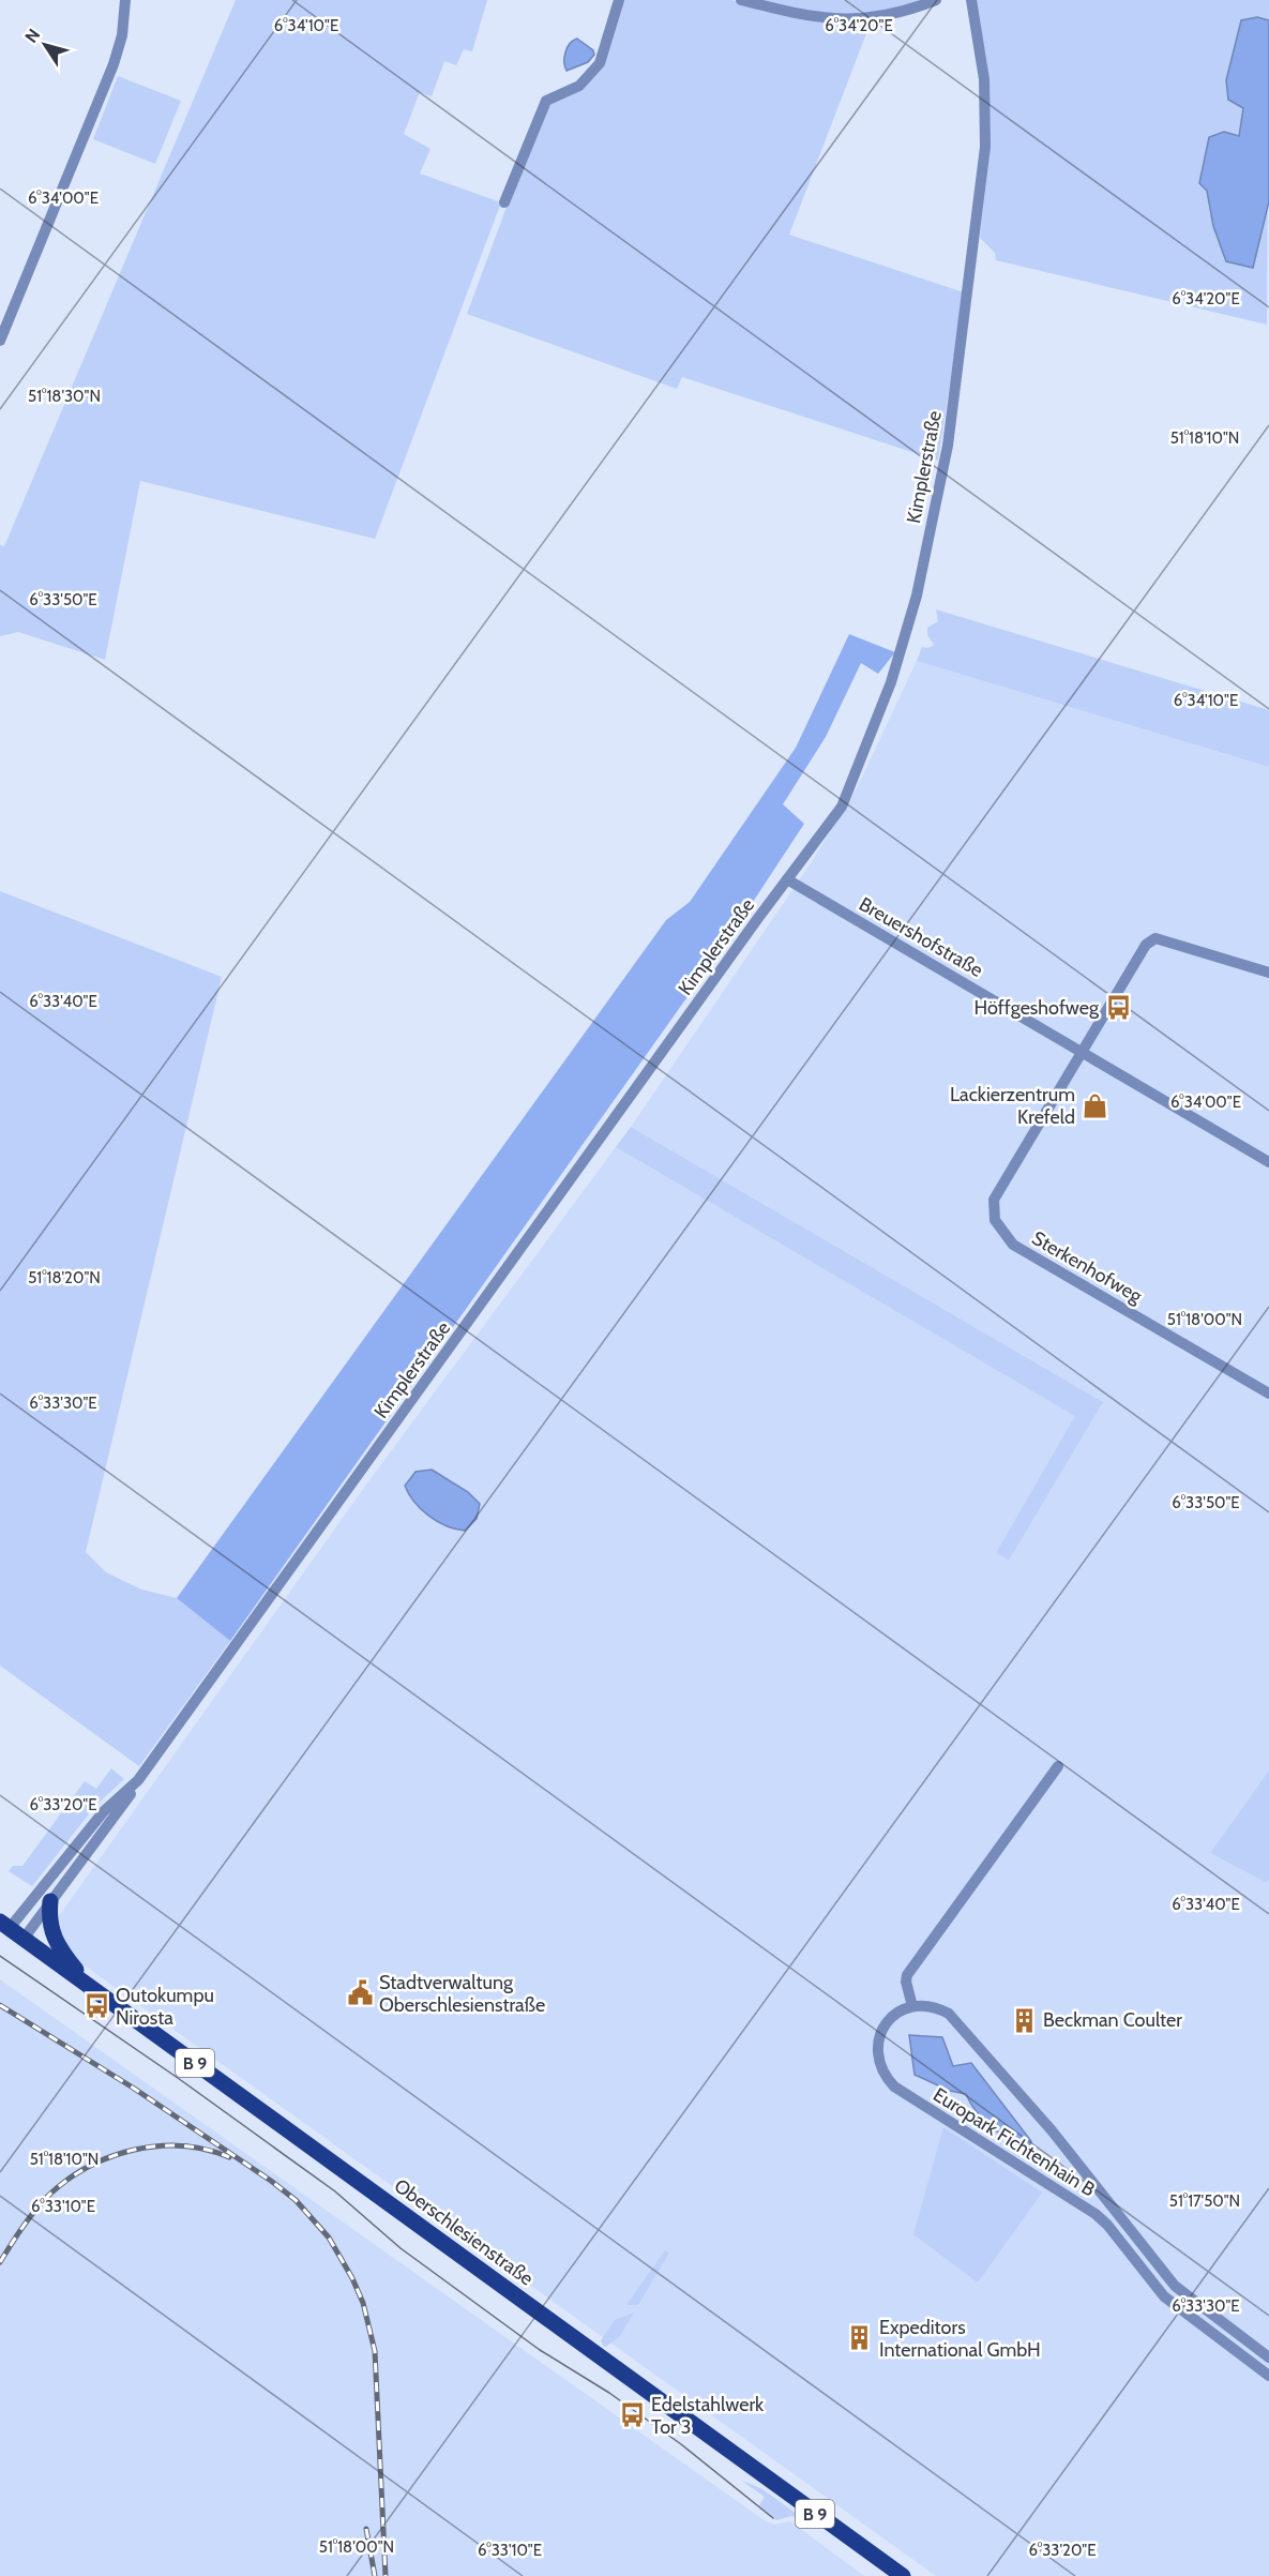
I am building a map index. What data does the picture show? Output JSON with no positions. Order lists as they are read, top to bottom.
{
  "streets": {
    "main road": ["B 9", "Oberschlesienstraße"],
    "street": [
      "Kimplerstraße",
      "Breuershofstraße",
      "Sterkenhofweg",
      "Europark Fichtenhain B"
    ]
  },
  "crossings": [
    ["Kimplerstraße", "Breuershofstraße"],
    ["Kimplerstraße", "B 9"],
    ["Kimplerstraße", "Oberschlesienstraße"],
    ["Breuershofstraße", "Sterkenhofweg"],
    ["B 9", "Oberschlesienstraße"]
  ],
  "places": {
    "bus stop": ["Höffgeshofweg", "Outokumpu Nirosta", "Edelstahlwerk Tor 3"],
    "shop": ["Lackierzentrum Krefeld"],
    "public building": ["Stadtverwaltung Oberschlesienstraße"],
    "building": ["Beckman Coulter", "Expeditors International GmbH"]
  },
  "north": "top left",
  "coordinates": [
    "6°34'10\"E",
    "6°34'20\"E",
    "6°34'00\"E",
    "51°18'30\"N",
    "51°18'10\"N",
    "6°33'50\"E",
    "6°33'40\"E",
    "51°18'20\"N",
    "51°18'00\"N",
    "6°33'30\"E",
    "6°33'20\"E",
    "51°17'50\"N",
    "6°33'10\"E"
  ]
}
